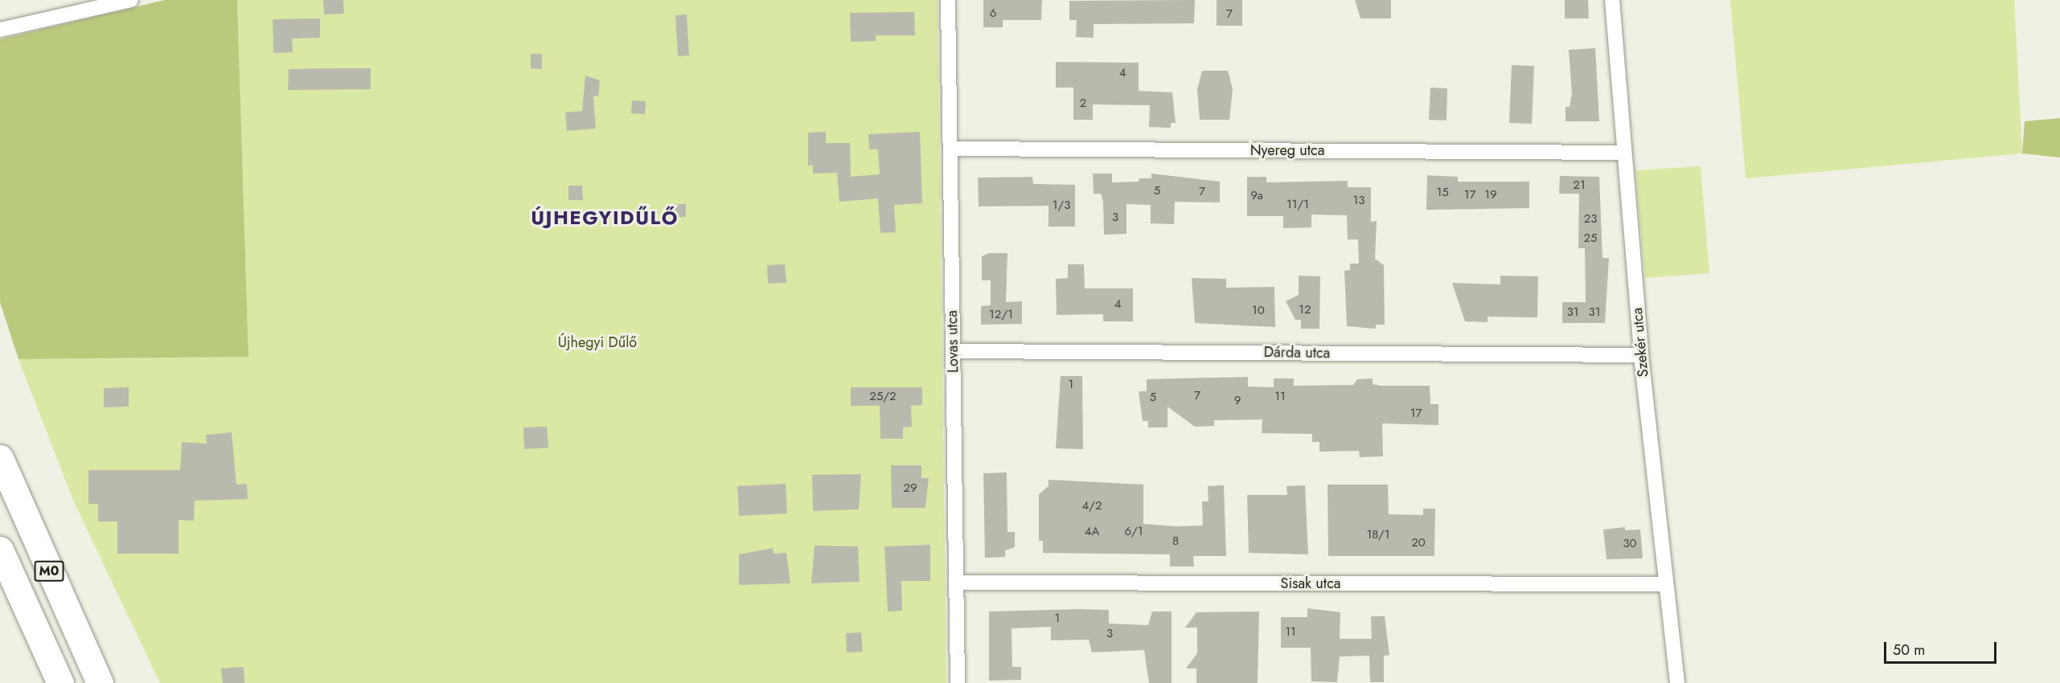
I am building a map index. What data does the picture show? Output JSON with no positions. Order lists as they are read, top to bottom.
{
  "streets": {
    "highway": ["M0"],
    "street": [
      "Nyereg utca",
      "Lovas utca",
      "Szekér utca",
      "Dárda utca",
      "Sisak utca"
    ]
  },
  "crossings": [
    ["Nyereg utca", "Lovas utca"],
    ["Nyereg utca", "Szekér utca"],
    ["Lovas utca", "Dárda utca"],
    ["Lovas utca", "Sisak utca"],
    ["Szekér utca", "Dárda utca"],
    ["Szekér utca", "Sisak utca"]
  ],
  "districts": ["ÚJHEGYIDŰLŐ"],
  "parks": ["Újhegyi Dűlő"],
  "house_numbers": [
    "6",
    "7",
    "4",
    "2",
    "21",
    "5",
    "7",
    "15",
    "17",
    "19",
    "9a",
    "13",
    "11/1",
    "1/3",
    "3",
    "23",
    "25",
    "4",
    "12",
    "10",
    "31",
    "31",
    "12/1",
    "1",
    "7",
    "25/2",
    "11",
    "5",
    "9",
    "17",
    "29",
    "4/2",
    "4A",
    "6/1",
    "18/1",
    "8",
    "20",
    "30",
    "1",
    "11",
    "3"
  ],
  "scale_bar": "50 m"
}
